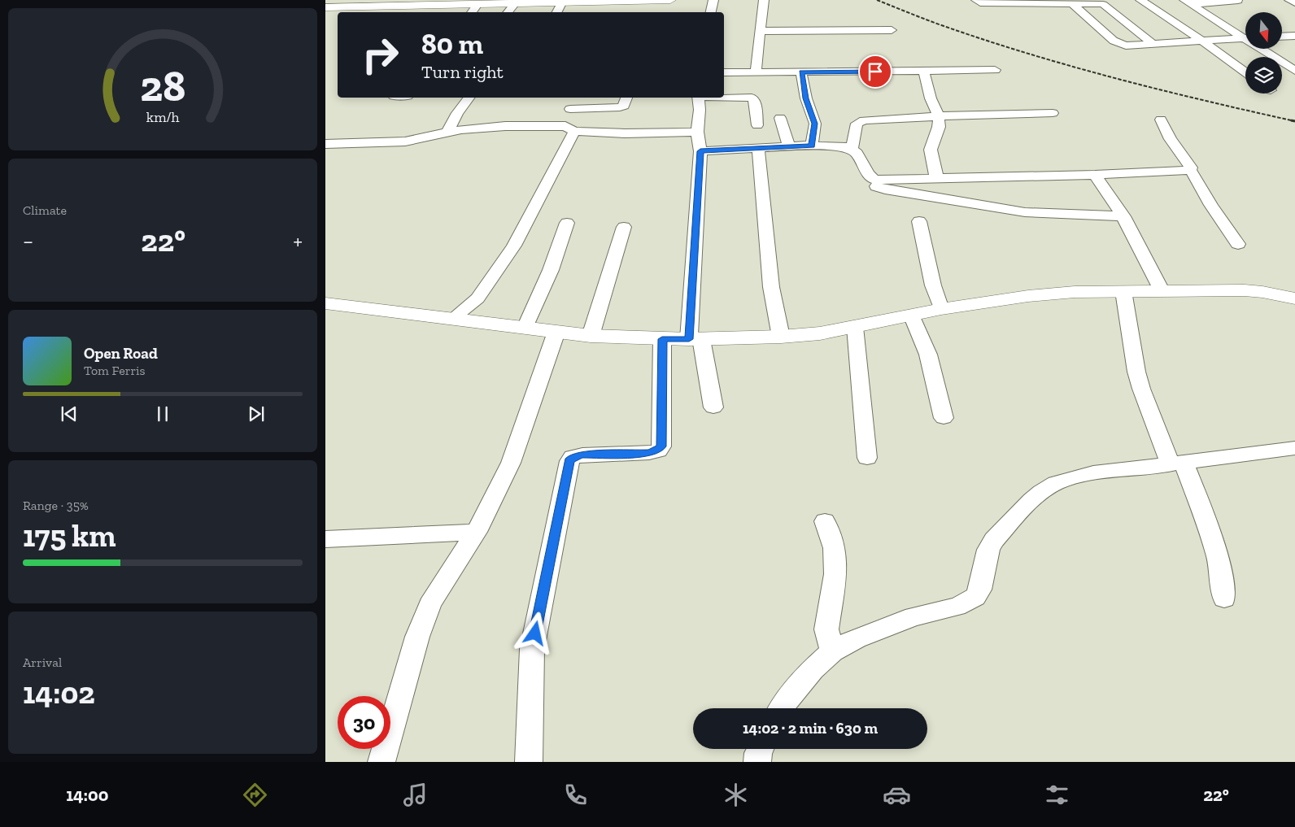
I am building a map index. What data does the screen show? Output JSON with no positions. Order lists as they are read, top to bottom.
{
  "north": "bottom",
  "page": {
    "turn": ["80 m", "Turn right"],
    "tile": [
      "Climate",
      ["Range · 35%", "175 km"],
      ["Arrival", "14:02"]
    ],
    "heat": ["−", "22°", "+"],
    "song": ["Open Road", "Tom Ferris"],
    "limit": "30",
    "trip": "14:02 · 2 min · 630 m",
    "tabs": ["14:00", "22°"],
    "gauge": ["28", "km/h"]
  }
}
